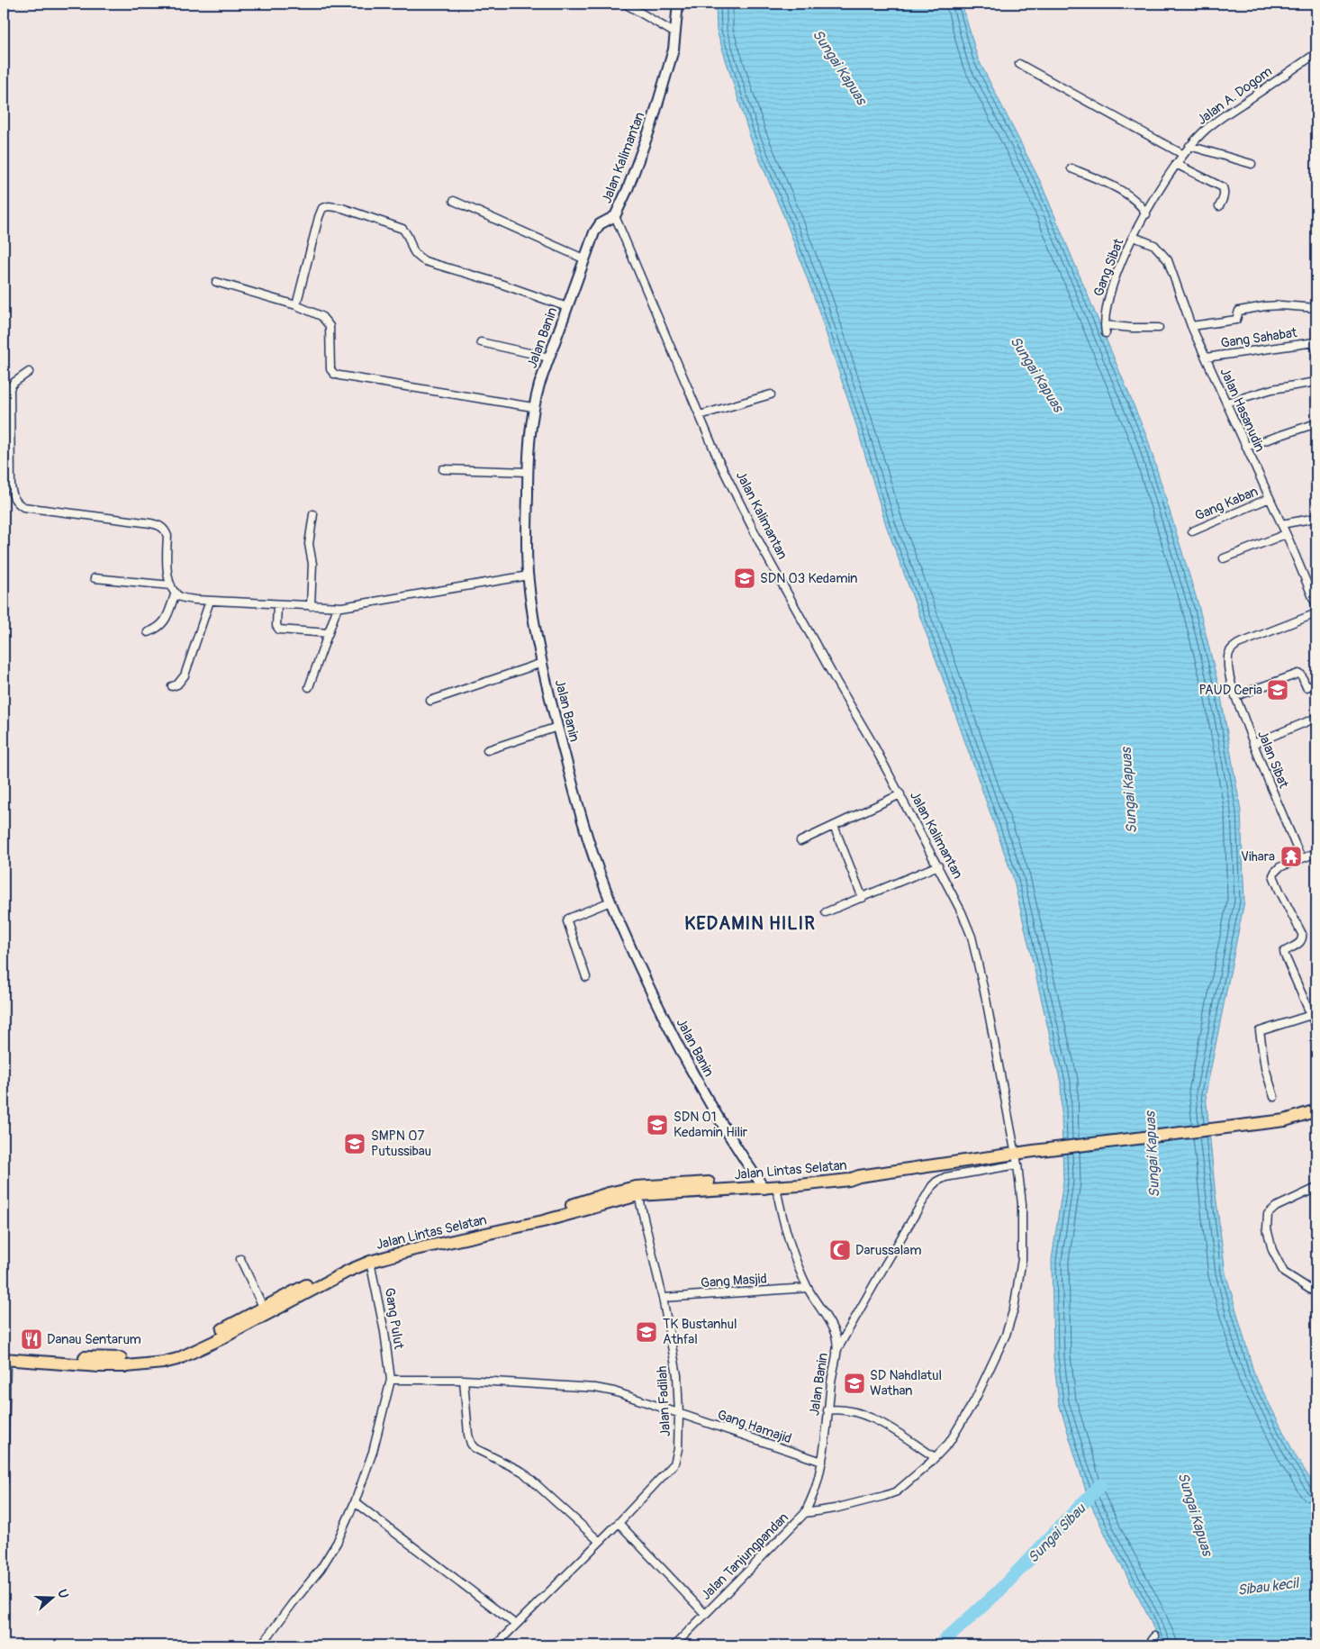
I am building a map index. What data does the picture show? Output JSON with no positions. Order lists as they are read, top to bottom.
{
  "streets": {
    "highway": ["Jalan Lintas Selatan"],
    "street": [
      "Jalan A. Dogom",
      "Jalan Kalimantan",
      "Gang Sibat",
      "Jalan Banin",
      "Gang Sahabat",
      "Jalan Hasanudin",
      "Gang Kaban",
      "Jalan Sibat",
      "Gang Masjid",
      "Gang Pulut",
      "Jalan Fadilah",
      "Gang Hamajid",
      "Jalan Tanjungpandan"
    ]
  },
  "crossings": [
    ["Jalan A. Dogom", "Gang Sibat"],
    ["Jalan A. Dogom", "Jalan Hasanudin"],
    ["Jalan Kalimantan", "Jalan Banin"],
    ["Jalan Kalimantan", "Jalan Lintas Selatan"],
    ["Jalan Kalimantan", "Jalan Tanjungpandan"],
    ["Gang Sibat", "Jalan Hasanudin"],
    ["Jalan Banin", "Jalan Lintas Selatan"],
    ["Jalan Banin", "Gang Masjid"],
    ["Jalan Banin", "Gang Hamajid"],
    ["Jalan Banin", "Jalan Tanjungpandan"],
    ["Gang Sahabat", "Jalan Hasanudin"],
    ["Jalan Hasanudin", "Gang Kaban"],
    ["Jalan Lintas Selatan", "Gang Pulut"],
    ["Jalan Lintas Selatan", "Jalan Fadilah"],
    ["Jalan Lintas Selatan", "Jalan Tanjungpandan"],
    ["Gang Masjid", "Jalan Fadilah"],
    ["Gang Pulut", "Gang Hamajid"],
    ["Jalan Fadilah", "Gang Hamajid"]
  ],
  "districts": ["KEDAMIN HILIR"],
  "water": ["Sungai Kapuas", "Sungai Sibau", "Sibau kecil"],
  "places": {
    "school or university": [
      "SDN 03 Kedamin",
      "PAUD Ceria",
      "SDN 01 Kedamin Hilir",
      "SMPN 07 Putussibau",
      "TK Bustanhul Athfal",
      "SD Nahdlatul Wathan"
    ],
    "temple": ["Vihara"],
    "mosque": ["Darussalam"],
    "restaurant": ["Danau Sentarum"]
  },
  "north": "right"
}
